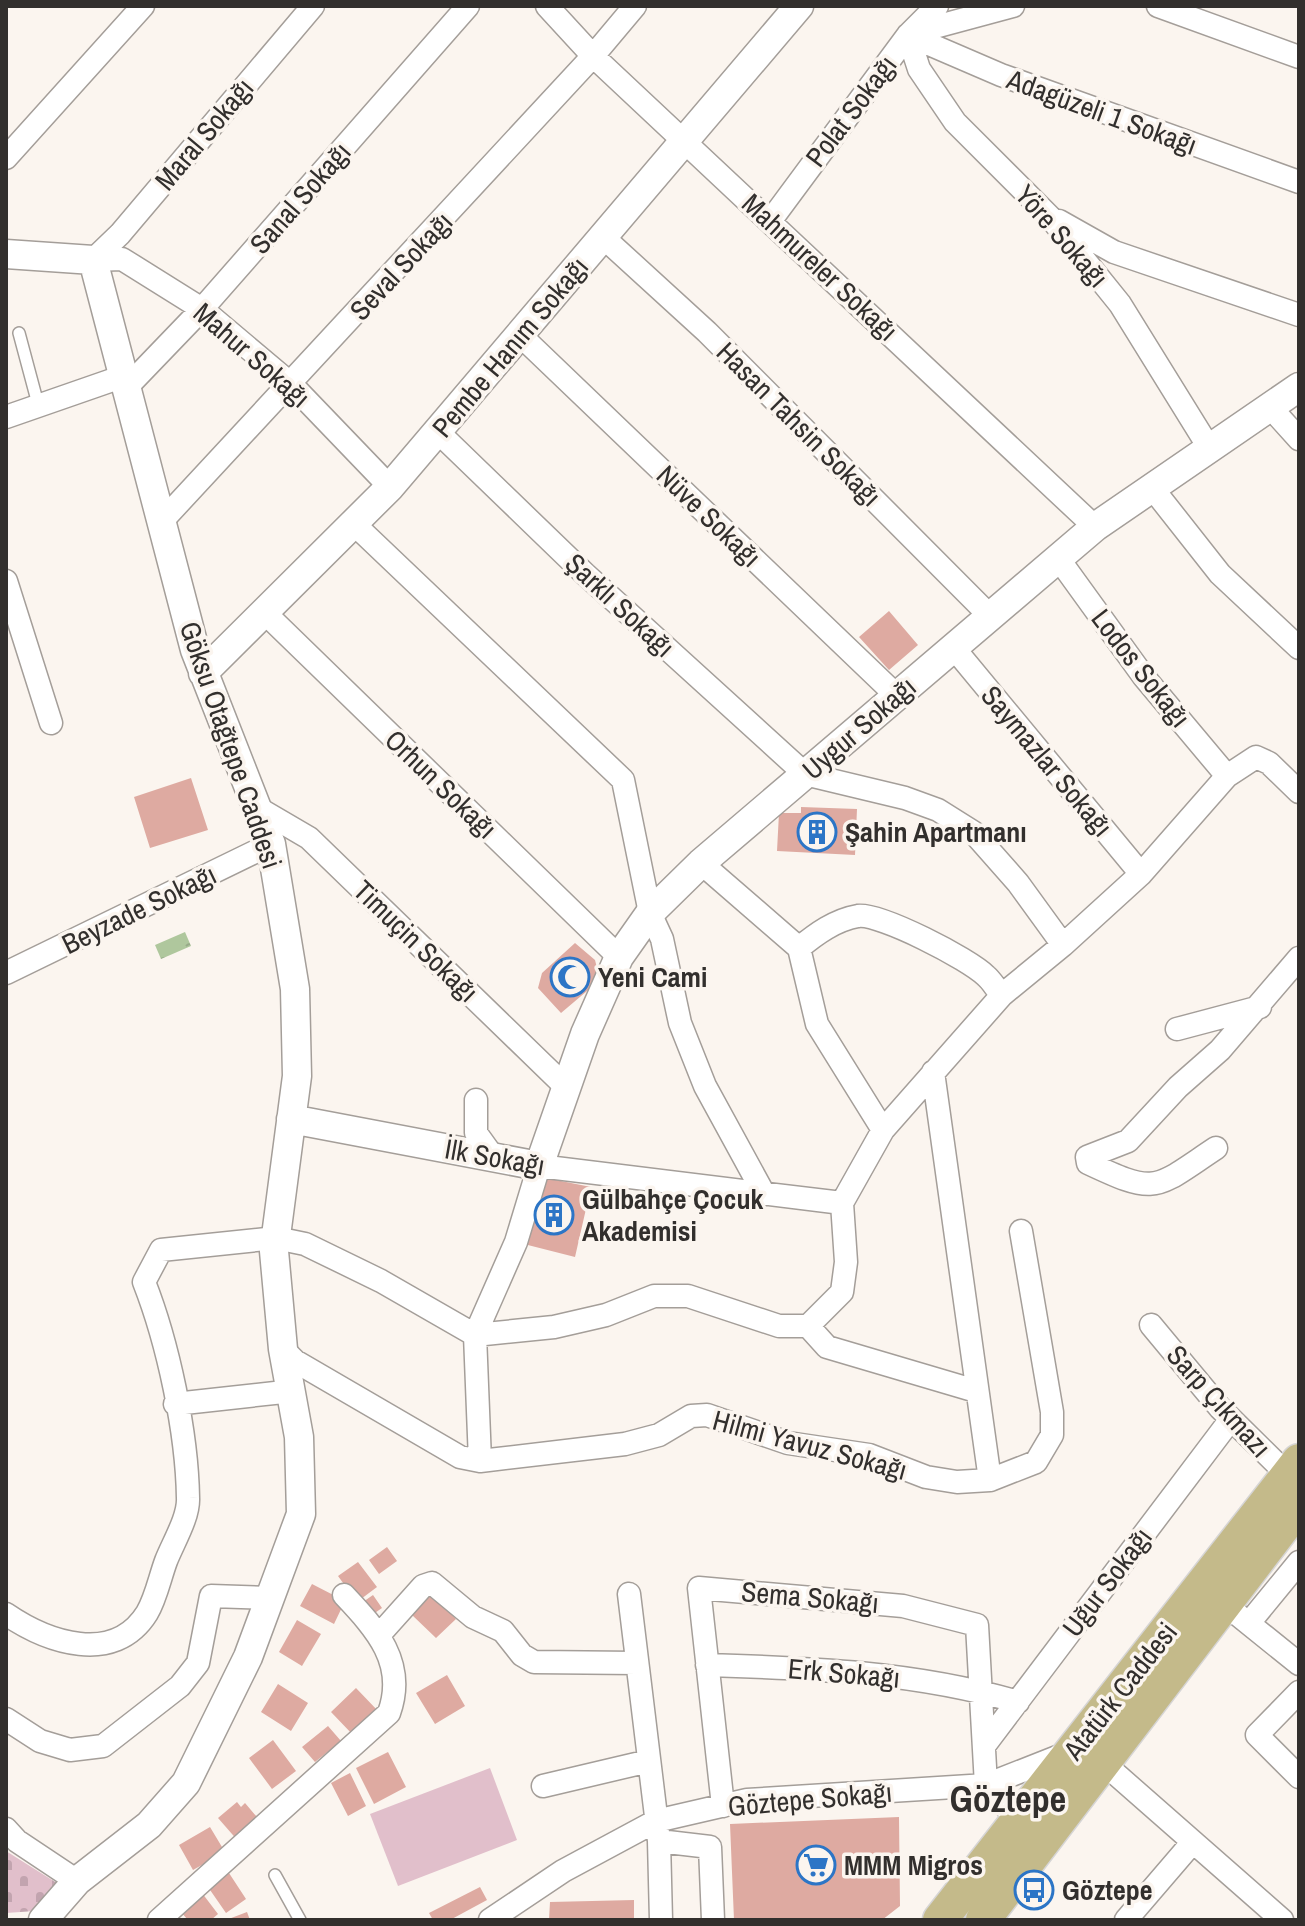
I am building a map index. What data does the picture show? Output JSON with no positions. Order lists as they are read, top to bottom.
{
  "streets": {
    "main road": ["Atatürk Caddesi"],
    "street": [
      "Polat Sokağı",
      "Adagüzeli 1 Sokaḡı",
      "Maral Sokağı",
      "Sanal Sokağı",
      "Yöre Sokağı",
      "Seval Sokağı",
      "Mahmureler Sokağı",
      "Pembe Hanım Sokağı",
      "Mahur Sokağı",
      "Hasan Tahsin Sokağı",
      "Nüve Sokağı",
      "Şarklı Sokağı",
      "Lodos Sokağı",
      "Uygur Sokağı",
      "Göksu Otağtepe Caddesi",
      "Saymazlar Sokağı",
      "Orhun Sokağı",
      "Beyzade Sokağı",
      "Timuçin Sokağı",
      "İlk Sokağı",
      "Sarp Çıkmazı",
      "Hilmi Yavuz Sokağı",
      "Uğur Sokağı",
      "Sema Sokağı",
      "Erk Sokağı",
      "Göztepe Sokağı"
    ]
  },
  "crossings": [
    ["Polat Sokağı", "Adagüzeli 1 Sokaḡı"],
    ["Polat Sokağı", "Yöre Sokağı"],
    ["Polat Sokağı", "Mahmureler Sokağı"],
    ["Adagüzeli 1 Sokaḡı", "Yöre Sokağı"],
    ["Maral Sokağı", "Mahur Sokağı"],
    ["Maral Sokağı", "Göksu Otağtepe Caddesi"],
    ["Sanal Sokağı", "Mahur Sokağı"],
    ["Sanal Sokağı", "Göksu Otağtepe Caddesi"],
    ["Yöre Sokağı", "Uygur Sokağı"],
    ["Seval Sokağı", "Mahmureler Sokağı"],
    ["Seval Sokağı", "Mahur Sokağı"],
    ["Seval Sokağı", "Göksu Otağtepe Caddesi"],
    ["Mahmureler Sokağı", "Pembe Hanım Sokağı"],
    ["Mahmureler Sokağı", "Uygur Sokağı"],
    ["Pembe Hanım Sokağı", "Mahur Sokağı"],
    ["Pembe Hanım Sokağı", "Hasan Tahsin Sokağı"],
    ["Pembe Hanım Sokağı", "Nüve Sokağı"],
    ["Pembe Hanım Sokağı", "Şarklı Sokağı"],
    ["Pembe Hanım Sokağı", "Göksu Otağtepe Caddesi"],
    ["Pembe Hanım Sokağı", "Orhun Sokağı"],
    ["Mahur Sokağı", "Göksu Otağtepe Caddesi"],
    ["Hasan Tahsin Sokağı", "Uygur Sokağı"],
    ["Nüve Sokağı", "Uygur Sokağı"],
    ["Şarklı Sokağı", "Uygur Sokağı"],
    ["Lodos Sokağı", "Uygur Sokağı"],
    ["Uygur Sokağı", "Saymazlar Sokağı"],
    ["Uygur Sokağı", "Orhun Sokağı"],
    ["Uygur Sokağı", "Timuçin Sokağı"],
    ["Uygur Sokağı", "İlk Sokağı"],
    ["Göksu Otağtepe Caddesi", "Beyzade Sokağı"],
    ["Göksu Otağtepe Caddesi", "Timuçin Sokağı"],
    ["Göksu Otağtepe Caddesi", "İlk Sokağı"],
    ["Göksu Otağtepe Caddesi", "Hilmi Yavuz Sokağı"],
    ["Sarp Çıkmazı", "Uğur Sokağı"],
    ["Sarp Çıkmazı", "Atatürk Caddesi"],
    ["Uğur Sokağı", "Sema Sokağı"],
    ["Uğur Sokağı", "Erk Sokağı"],
    ["Sema Sokağı", "Erk Sokağı"],
    ["Sema Sokağı", "Göztepe Sokağı"],
    ["Atatürk Caddesi", "Göztepe Sokağı"]
  ],
  "districts": ["Göztepe"],
  "places": {
    "building": ["Şahin Apartmanı", "Gülbahçe Çocuk Akademisi"],
    "mosque": ["Yeni Cami"],
    "supermarket": ["MMM Migros"],
    "bus stop": ["Göztepe"]
  }
}
